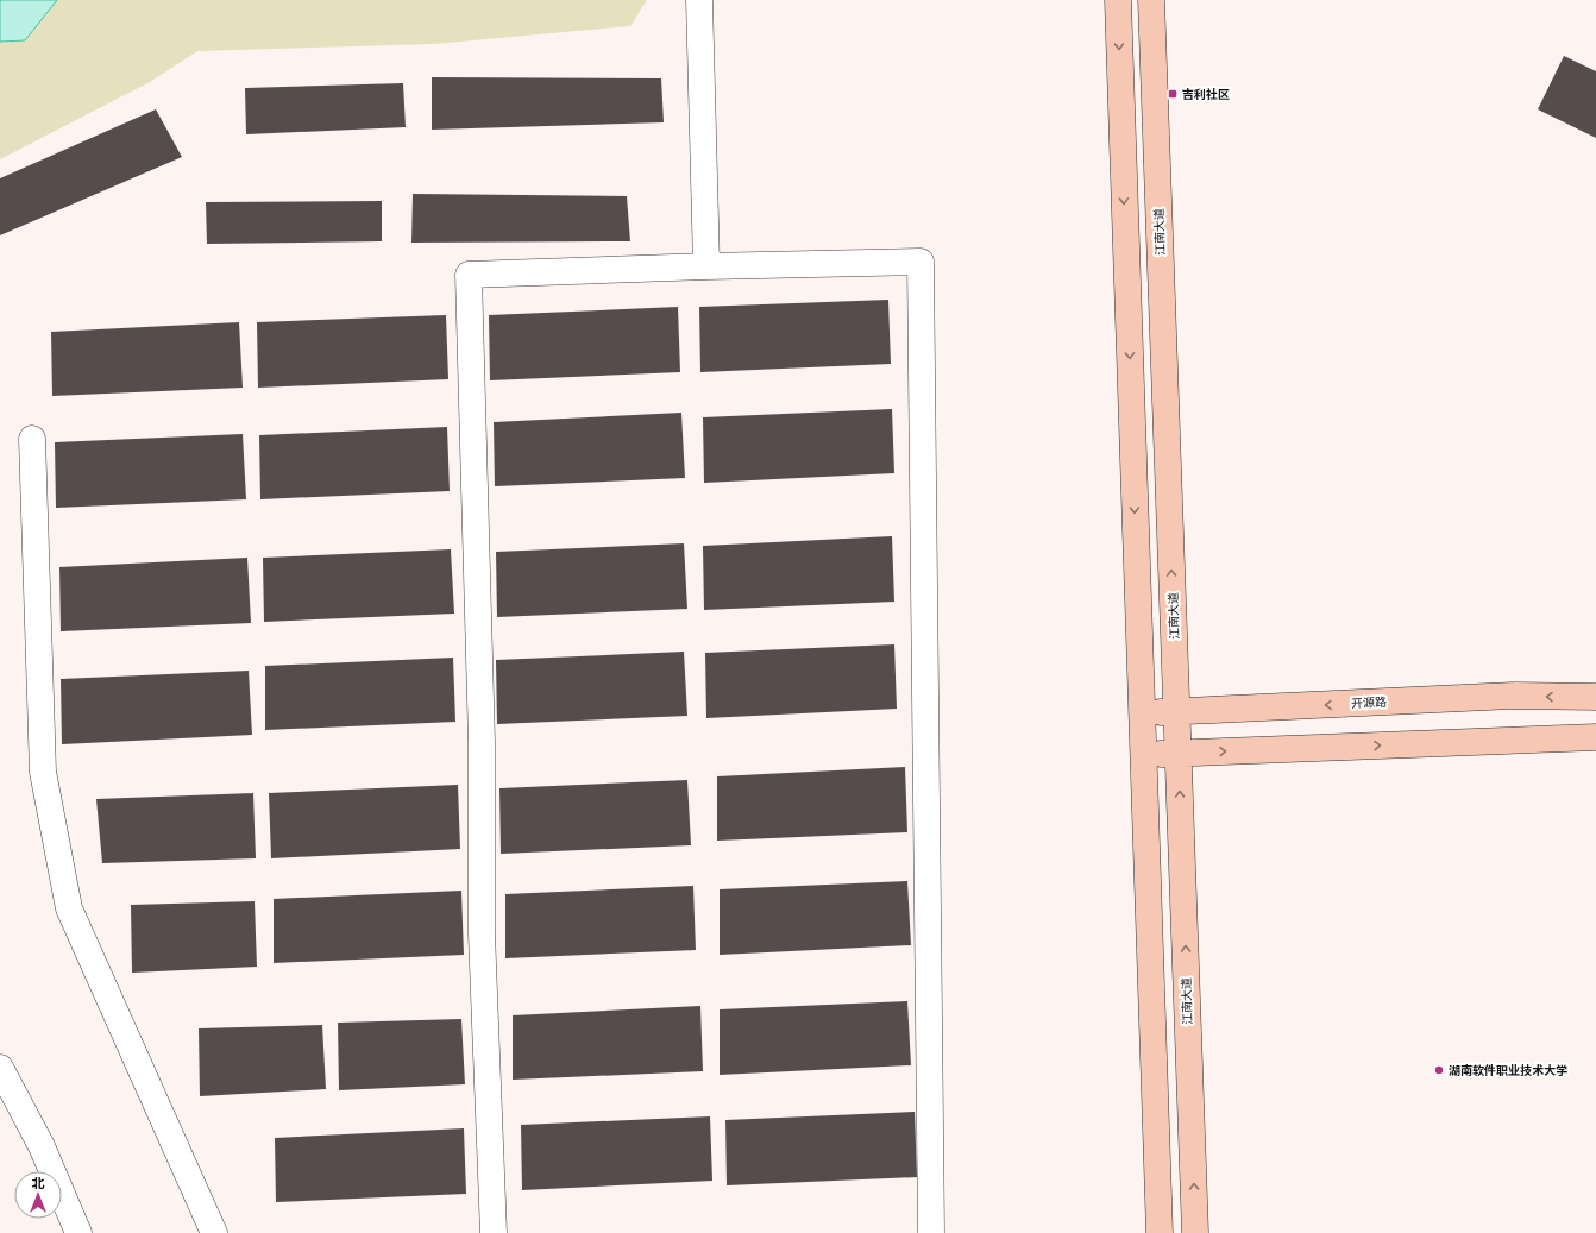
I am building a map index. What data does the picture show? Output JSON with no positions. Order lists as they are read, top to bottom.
{
  "streets": {
    "main road": ["江南大道", "开源路"]
  },
  "crossings": [
    ["江南大道", "开源路"]
  ],
  "places": {
    "transit": ["吉利社区"],
    "other": ["湖南软件职业技术大学"]
  },
  "north": "top"
}
